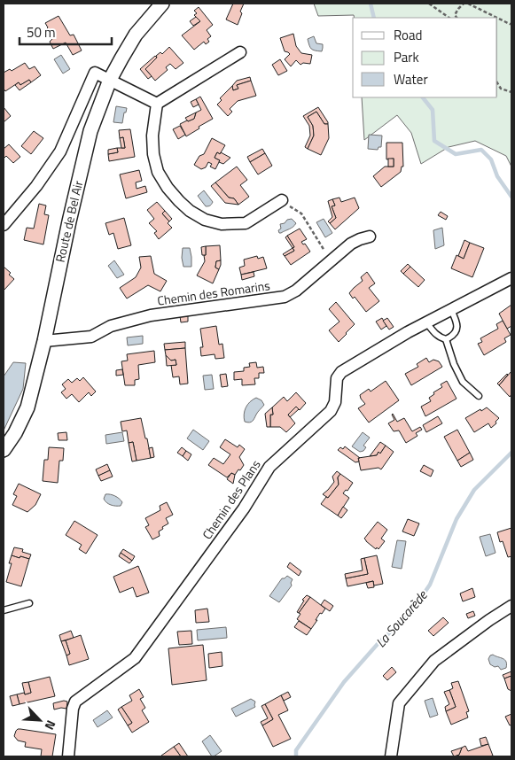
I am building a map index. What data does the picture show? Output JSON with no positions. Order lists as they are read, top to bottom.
{
  "streets": {
    "street": ["Route de Bel Air", "Chemin des Romarins", "Chemin des Plans"]
  },
  "crossings": [
    ["Route de Bel Air", "Chemin des Romarins"]
  ],
  "water": ["La Soucarède"],
  "legend": ["Road", "Park", "Water"],
  "scale_bar": "50 m",
  "north": "bottom right"
}
